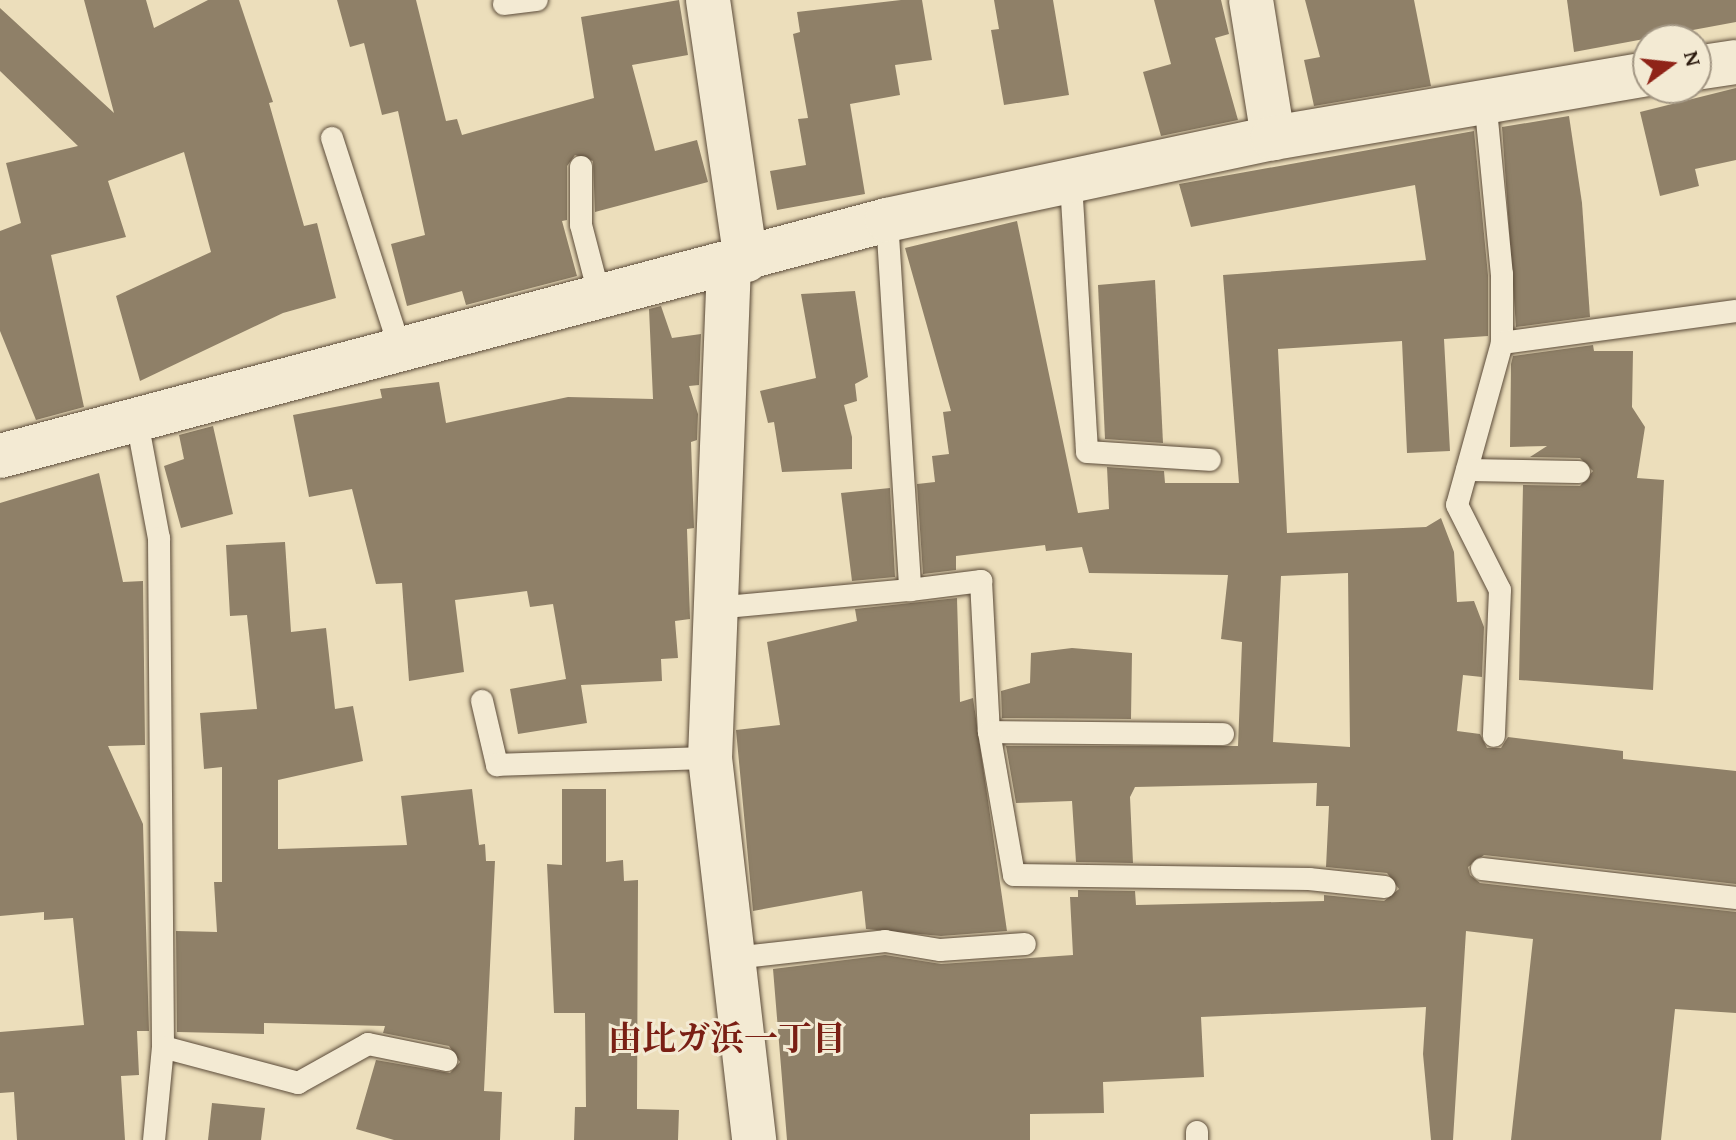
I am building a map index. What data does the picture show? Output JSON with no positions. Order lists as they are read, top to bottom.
{
  "districts": ["由比ガ浜一丁目"],
  "north": "right"
}
